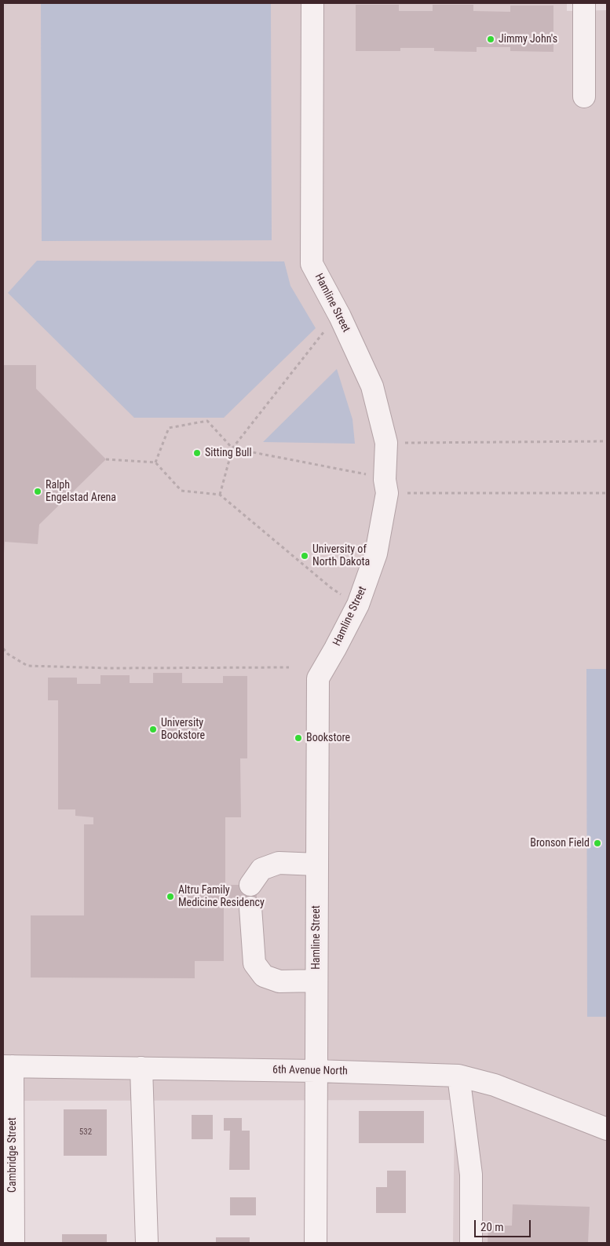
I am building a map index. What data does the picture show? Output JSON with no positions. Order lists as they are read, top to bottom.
{
  "streets": {
    "street": ["Hamline Street", "6th Avenue North", "Cambridge Street"]
  },
  "crossings": [
    ["Hamline Street", "6th Avenue North"],
    ["6th Avenue North", "Cambridge Street"]
  ],
  "places": [
    "Jimmy John's",
    "Sitting Bull",
    "Ralph Engelstad Arena",
    "University of North Dakota",
    "University Bookstore",
    "Bookstore",
    "Bronson Field",
    "Altru Family Medicine Residency"
  ],
  "house_numbers": ["532"],
  "scale_bar": "20 m"
}
